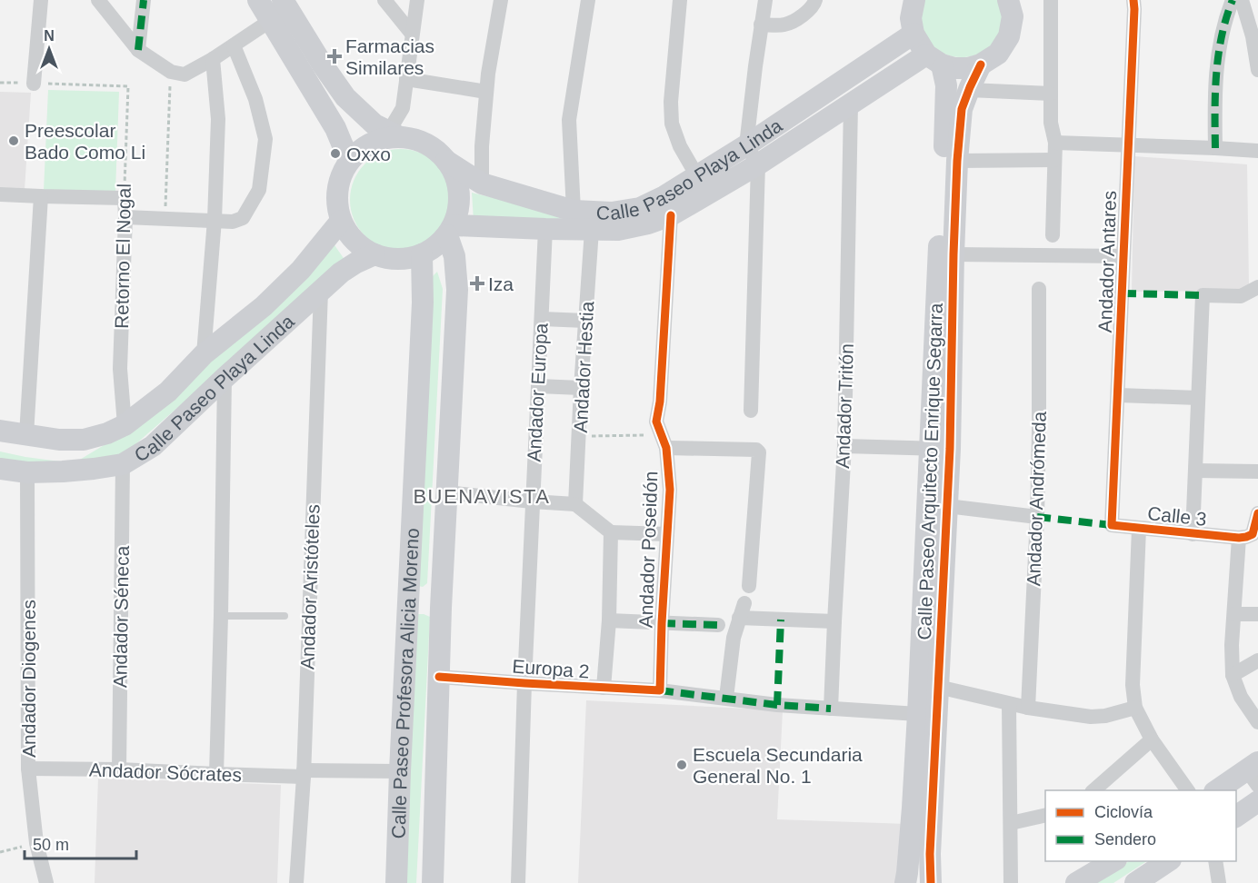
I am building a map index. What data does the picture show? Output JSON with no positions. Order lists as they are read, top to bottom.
{
  "streets": {
    "street": [
      "Calle Paseo Playa Linda",
      "Retorno El Nogal",
      "Andador Antares",
      "Andador Hestia",
      "Andador Europa",
      "Andador Tritón",
      "Calle Paseo Arquitecto Enrique Segarra",
      "Andador Andrómeda",
      "Calle 3",
      "Andador Poseidón",
      "Andador Aristóteles",
      "Andador Séneca",
      "Europa 2",
      "Andador Diogenes",
      "Calle Paseo Profesora Alicia Moreno",
      "Andador Sócrates"
    ]
  },
  "crossings": [
    ["Calle Paseo Playa Linda", "Retorno El Nogal"],
    ["Calle Paseo Playa Linda", "Andador Hestia"],
    ["Calle Paseo Playa Linda", "Andador Europa"],
    ["Calle Paseo Playa Linda", "Andador Tritón"],
    ["Calle Paseo Playa Linda", "Calle Paseo Arquitecto Enrique Segarra"],
    ["Calle Paseo Playa Linda", "Andador Poseidón"],
    ["Calle Paseo Playa Linda", "Andador Aristóteles"],
    ["Calle Paseo Playa Linda", "Andador Séneca"],
    ["Calle Paseo Playa Linda", "Andador Diogenes"],
    ["Calle Paseo Playa Linda", "Calle Paseo Profesora Alicia Moreno"],
    ["Andador Antares", "Calle 3"],
    ["Andador Europa", "Europa 2"],
    ["Andador Tritón", "Europa 2"],
    ["Calle Paseo Arquitecto Enrique Segarra", "Europa 2"],
    ["Andador Poseidón", "Europa 2"],
    ["Andador Aristóteles", "Andador Sócrates"],
    ["Andador Séneca", "Andador Sócrates"],
    ["Europa 2", "Calle Paseo Profesora Alicia Moreno"],
    ["Andador Diogenes", "Andador Sócrates"],
    ["Calle Paseo Profesora Alicia Moreno", "Andador Sócrates"]
  ],
  "districts": ["BUENAVISTA"],
  "places": {
    "health": ["Farmacias Similares", "Iza"],
    "other": ["Preescolar Bado Como Li", "Oxxo", "Escuela Secundaria General No. 1"]
  },
  "legend": ["Ciclovía", "Sendero"],
  "scale_bar": "50 m",
  "north": "top"
}
